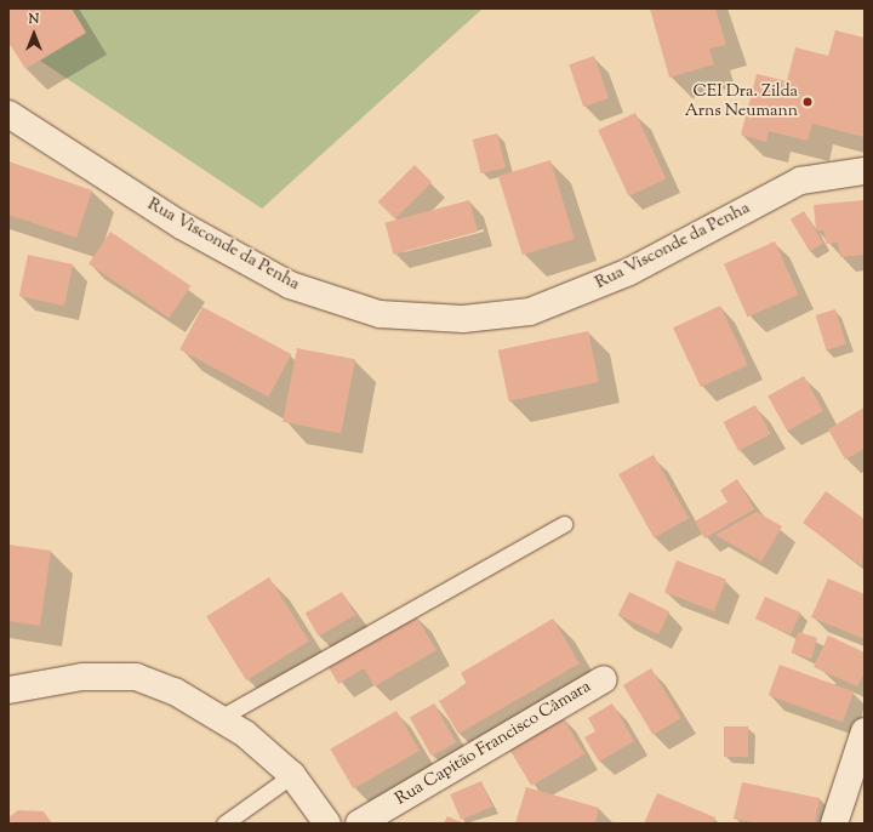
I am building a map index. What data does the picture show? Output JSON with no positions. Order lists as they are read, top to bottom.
{
  "streets": {
    "street": ["Rua Visconde da Penha", "Rua Capitão Francisco Câmara"]
  },
  "places": ["CEI Dra. Zilda Arns Neumann"],
  "north": "top"
}
